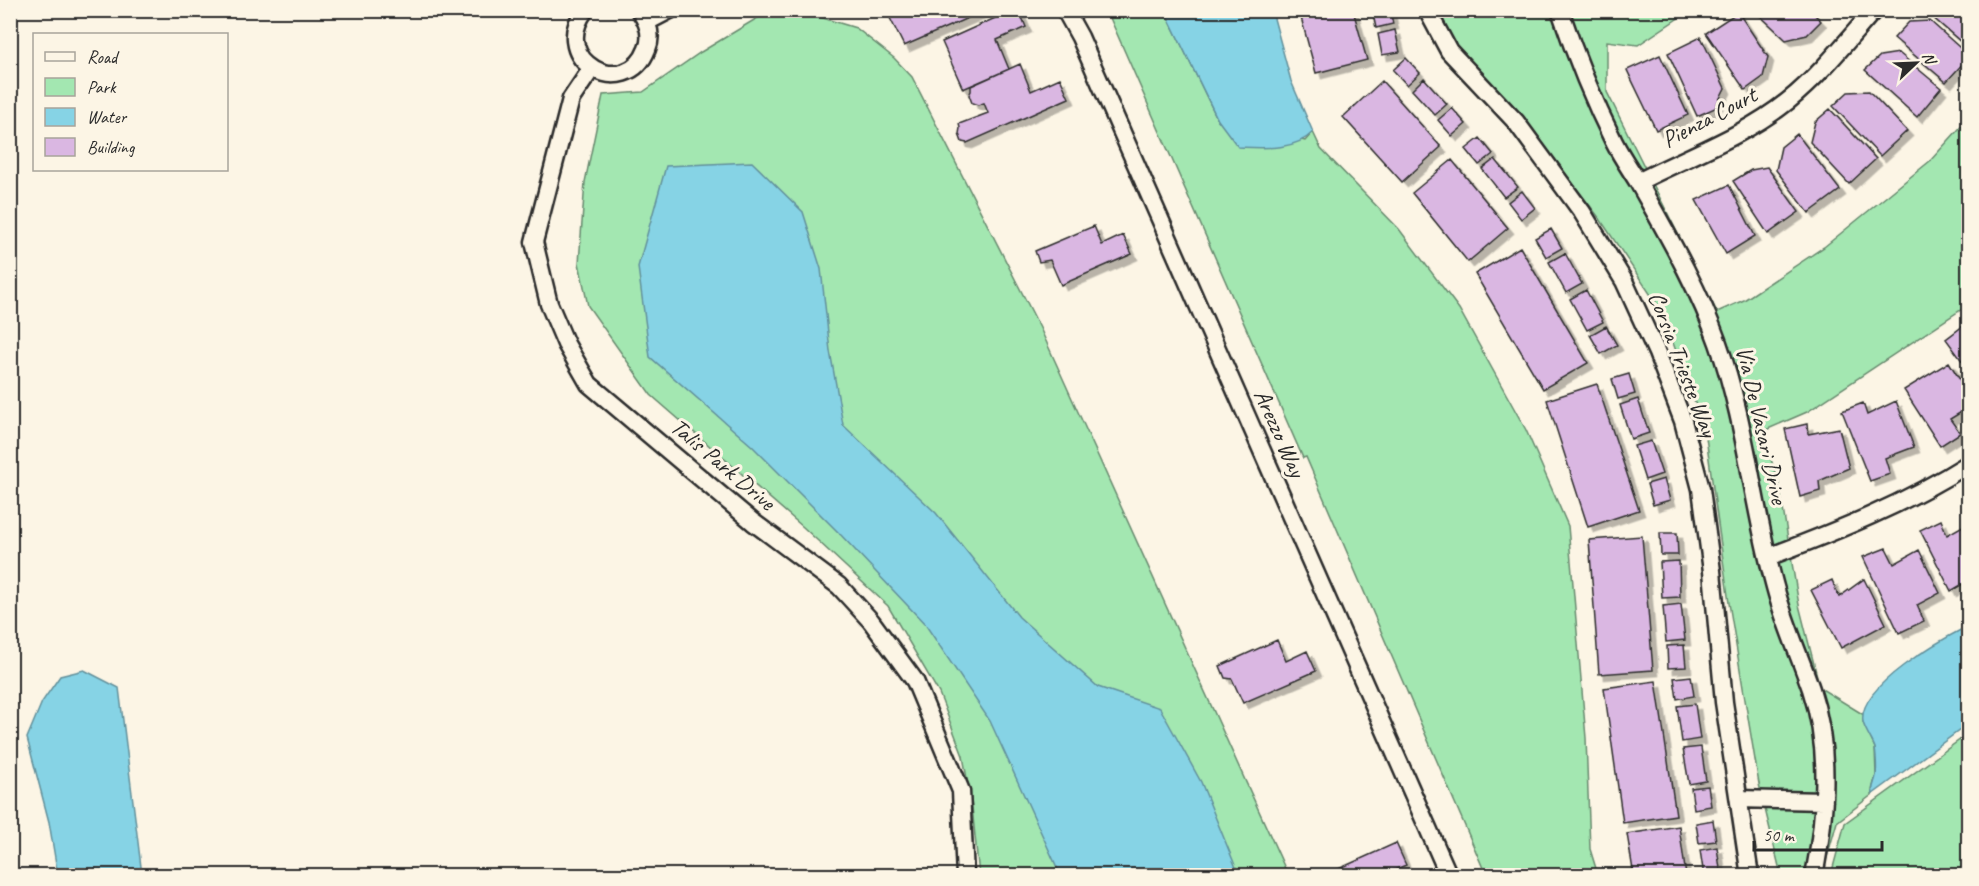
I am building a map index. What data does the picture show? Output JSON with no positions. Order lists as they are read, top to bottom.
{
  "streets": {
    "street": [
      "Pienza Court",
      "Corsia Trieste Way",
      "Via De Vasari Drive",
      "Arezzo Way",
      "Talis Park Drive"
    ]
  },
  "crossings": [
    ["Pienza Court", "Via De Vasari Drive"]
  ],
  "legend": [
    "Road",
    "Park",
    "Water",
    "Building"
  ],
  "scale_bar": "50 m",
  "north": "top right"
}
